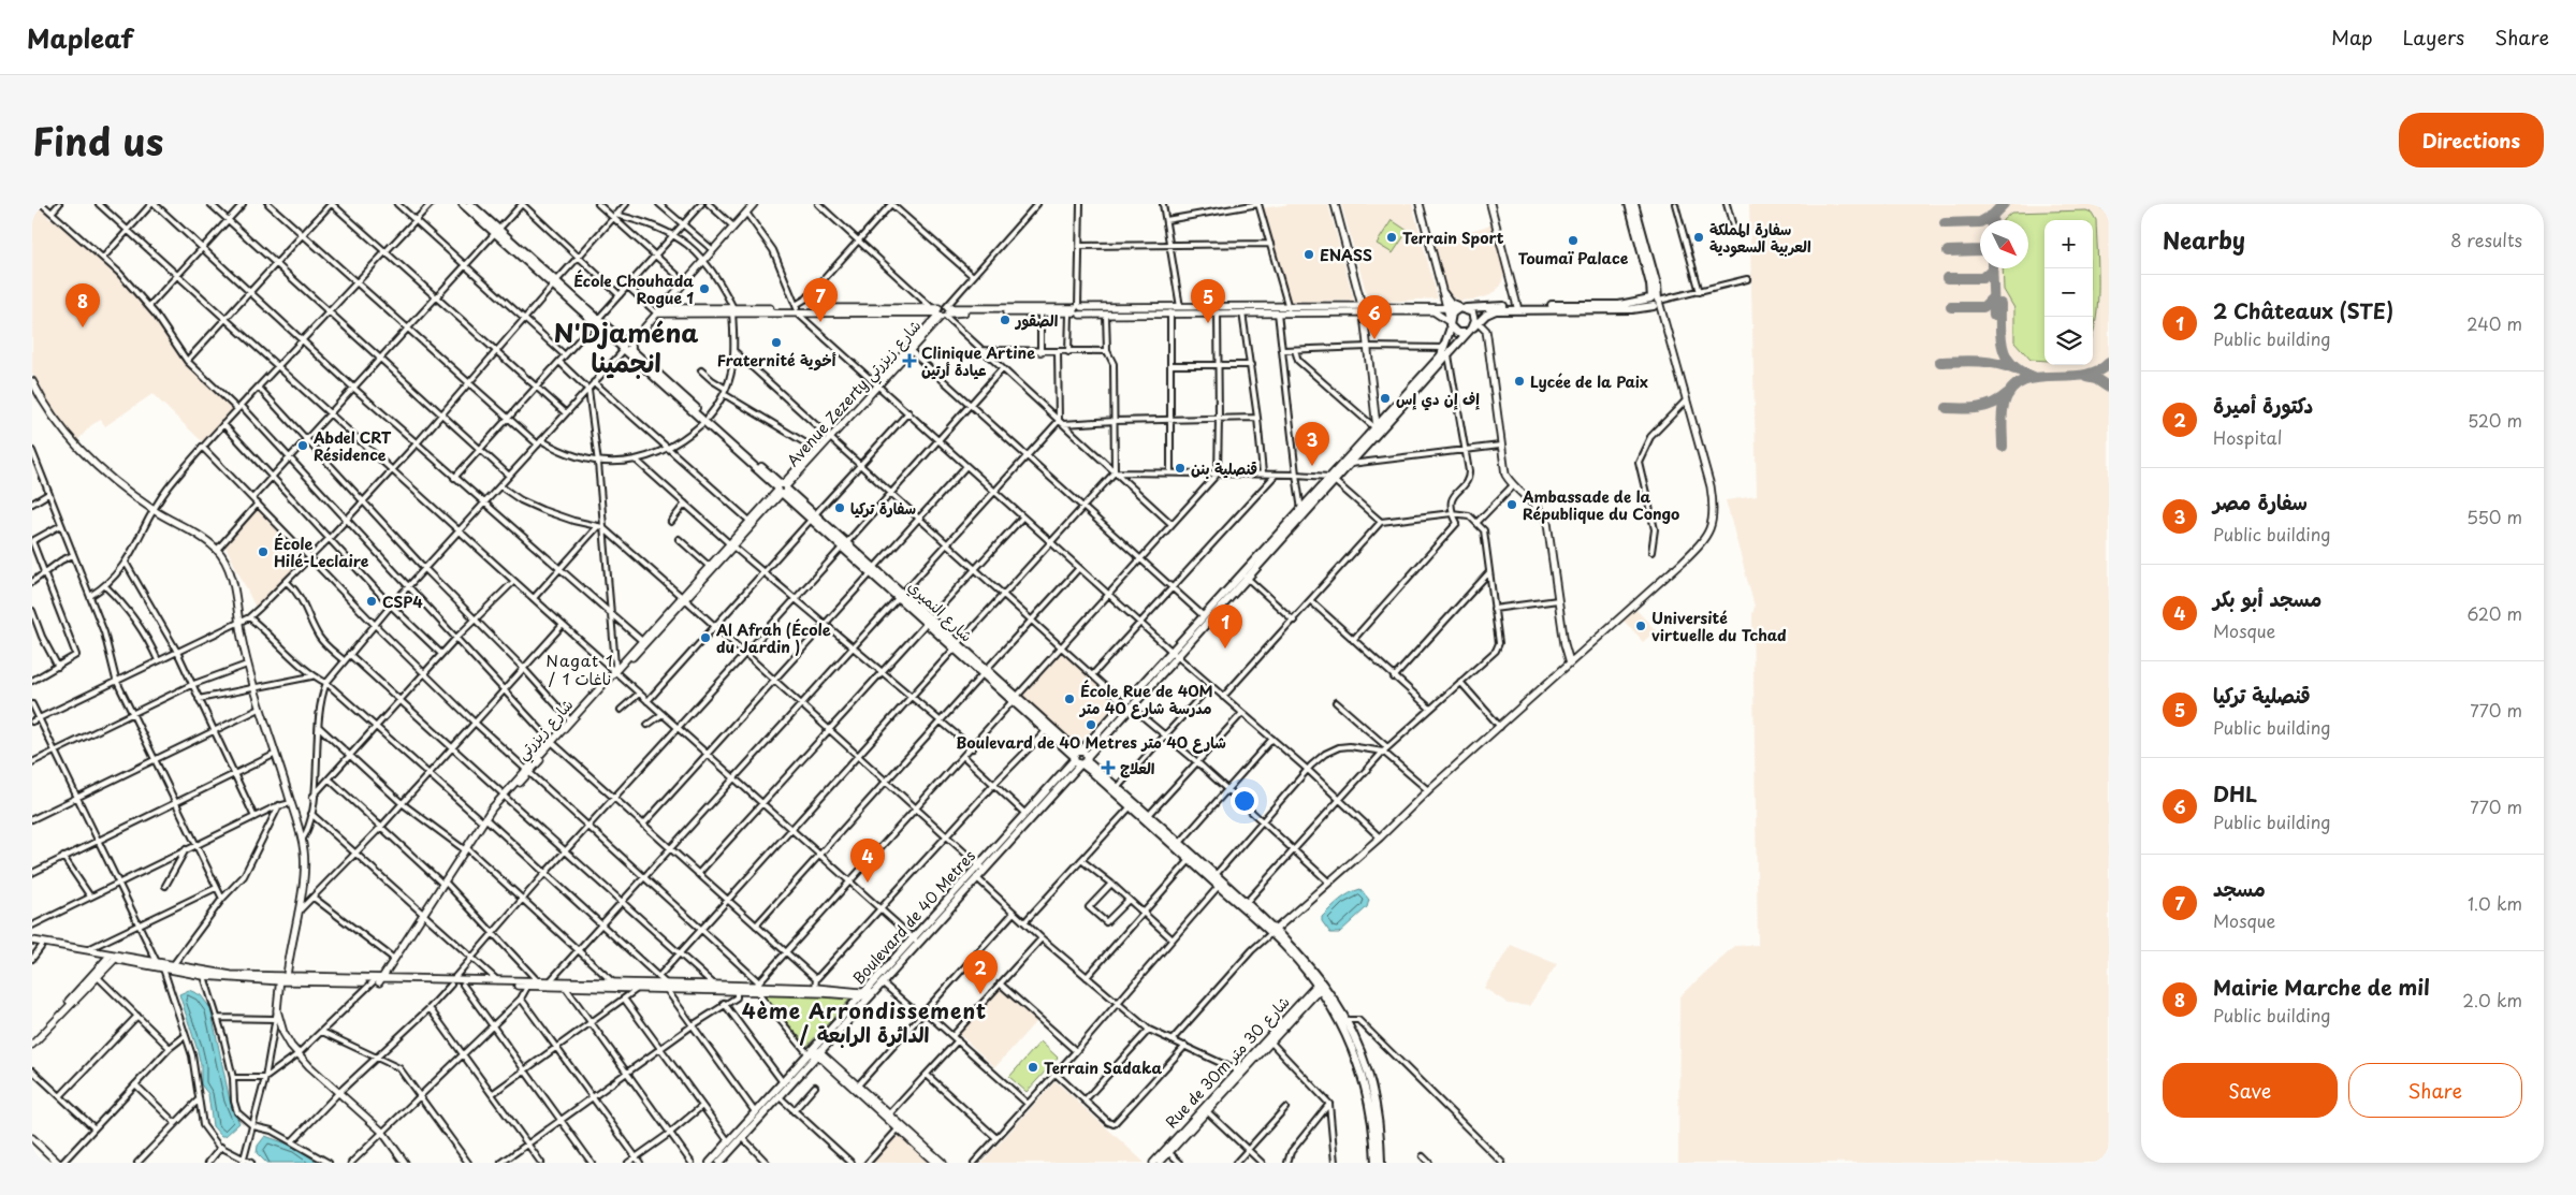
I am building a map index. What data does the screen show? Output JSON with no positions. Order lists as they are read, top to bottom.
{
  "streets": {
    "main road": ["شارع النميري", "Boulevard de 40 Metres"],
    "street": ["Avenue Zezerty شارع زيزرتي", "شارع زيزرتي", "Rue de 30m شارع 30 متر"]
  },
  "crossings": [
    ["Avenue Zezerty شارع زيزرتي", "شارع النميري"],
    ["Avenue Zezerty شارع زيزرتي", "شارع زيزرتي"],
    ["شارع النميري", "شارع زيزرتي"],
    ["شارع النميري", "Boulevard de 40 Metres"]
  ],
  "districts": ["N'Djaména انجمينا", "Nagat 1 / ناغات 1", "4ème Arrondissement / الدائرة الرابعة"],
  "places": {
    "other": [
      "Terrain Sport",
      "سفارة المملكة العربية السعودية",
      "Toumaï Palace",
      "ENASS",
      "École Chouhada Rogue 1",
      "الصقور",
      "Fraternité أخوية",
      "Lycée de la Paix",
      "إف إن دي إس",
      "Abdel CRT Résidence",
      "قنصلية بنن",
      "Ambassade de la République du Congo",
      "سفارة تركيا",
      "École Hilé-Leclaire",
      "CSP4",
      "Université virtuelle du Tchad",
      "Al Afrah (École du Jardin )",
      "École Rue de 40M مدرسة شارع 40 متر",
      "Boulevard de 40 Metres شارع 40 متر",
      "Terrain Sadaka"
    ],
    "health": ["Clinique Artine عيادة أرتين", "العلاج"]
  },
  "north": "bottom right",
  "page": {
    "header": "Mapleaf",
    "nav": ["Map", "Layers", "Share"],
    "title": "Find us",
    "buttons": [
      "Directions",
      ["Save", "Share"]
    ],
    "heading": ["Nearby", "8 results"],
    "map_buttons": ["+", "−"],
    "list": [
      {
        "mark": "1",
        "name": "2 Châteaux (STE)",
        "note": "Public building",
        "value": "240 m"
      },
      {
        "mark": "2",
        "name": "دكتورة أميرة",
        "note": "Hospital",
        "value": "520 m"
      },
      {
        "mark": "3",
        "name": "سفارة مصر",
        "note": "Public building",
        "value": "550 m"
      },
      {
        "mark": "4",
        "name": "مسجد أبو بكر",
        "note": "Mosque",
        "value": "620 m"
      },
      {
        "mark": "5",
        "name": "قنصلية تركيا",
        "note": "Public building",
        "value": "770 m"
      },
      {
        "mark": "6",
        "name": "DHL",
        "note": "Public building",
        "value": "770 m"
      },
      {
        "mark": "7",
        "name": "مسجد",
        "note": "Mosque",
        "value": "1.0 km"
      },
      {
        "mark": "8",
        "name": "Mairie Marche de mil",
        "note": "Public building",
        "value": "2.0 km"
      }
    ],
    "pins": [
      "7",
      "5",
      "8",
      "6",
      "3",
      "1",
      "4",
      "2"
    ]
  }
}
